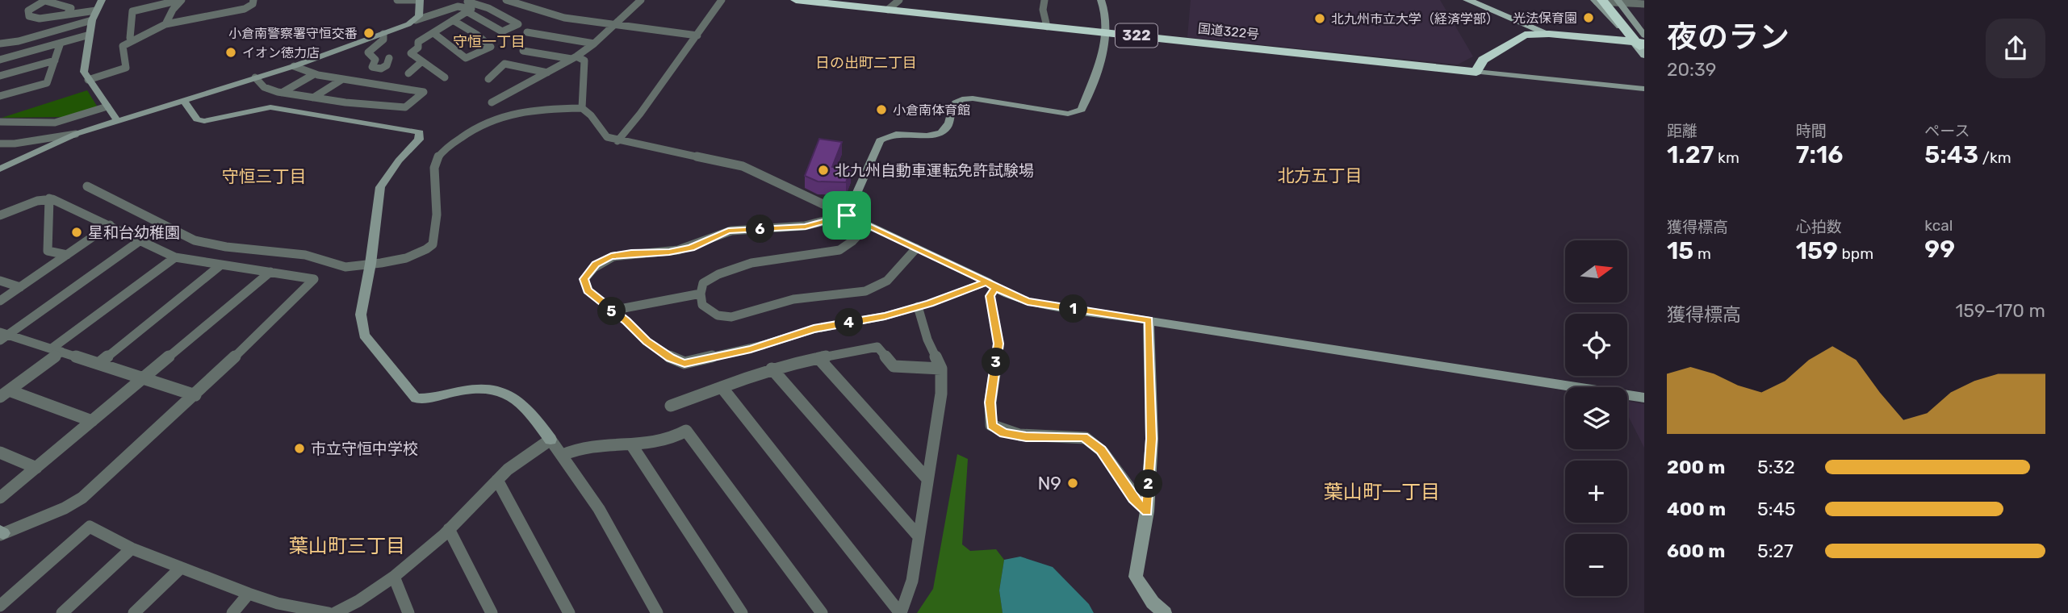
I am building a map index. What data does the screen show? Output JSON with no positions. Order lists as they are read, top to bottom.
{
  "streets": {
    "highway": ["国道322号", "322"]
  },
  "districts": [
    "守恒一丁目",
    "日の出町二丁目",
    "北方五丁目",
    "守恒三丁目",
    "葉山町一丁目",
    "葉山町三丁目"
  ],
  "places": [
    "光法保育園",
    "北九州市立大学（経済学部）",
    "小倉南警察署守恒交番",
    "イオン徳力店",
    "小倉南体育館",
    "北九州自動車運転免許試験場",
    "星和台幼稚園",
    "市立守恒中学校",
    "N9"
  ],
  "north": "right",
  "page": {
    "heading": ["夜のラン", "20:39"],
    "stats": [
      ["距離", "1.27 km"],
      ["時間", "7:16"],
      ["ペース", "5:43 /km"],
      ["獲得標高", "15 m"],
      ["心拍数", "159 bpm"],
      ["kcal", "99"]
    ],
    "pins": [
      "6",
      "1",
      "5",
      "4",
      "3",
      "2"
    ],
    "map_buttons": ["+", "−"],
    "chart": ["獲得標高", "159–170 m"],
    "list": [
      {
        "name": "200 m",
        "note": "5:32"
      },
      {
        "name": "400 m",
        "note": "5:45"
      },
      {
        "name": "600 m",
        "note": "5:27"
      }
    ]
  }
}
